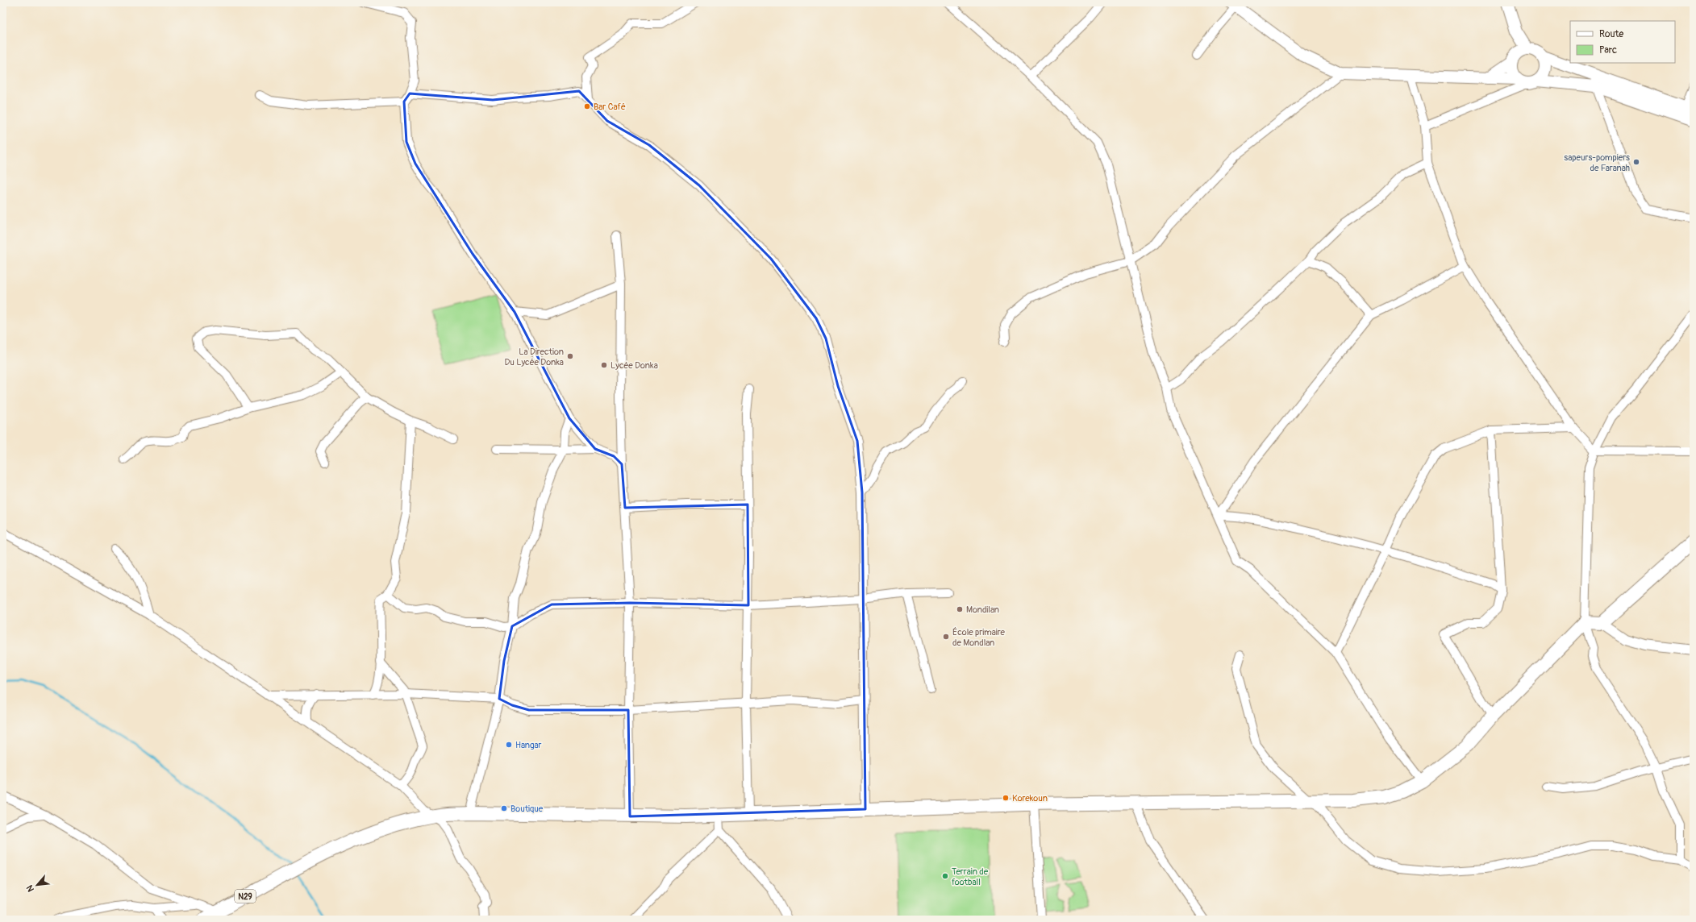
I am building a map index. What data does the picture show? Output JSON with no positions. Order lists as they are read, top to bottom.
{
  "streets": {
    "main road": ["N29"]
  },
  "places": [
    "Bar Café",
    "sapeurs-pompiers de Faranah",
    "La Direction Du Lycée Donka",
    "Lycée Donka",
    "Mondilan",
    "École primaire de Mondlan",
    "Hangar",
    "Korekoun",
    "Boutique",
    "Terrain de football"
  ],
  "legend": ["Route", "Parc"],
  "north": "bottom left"
}
